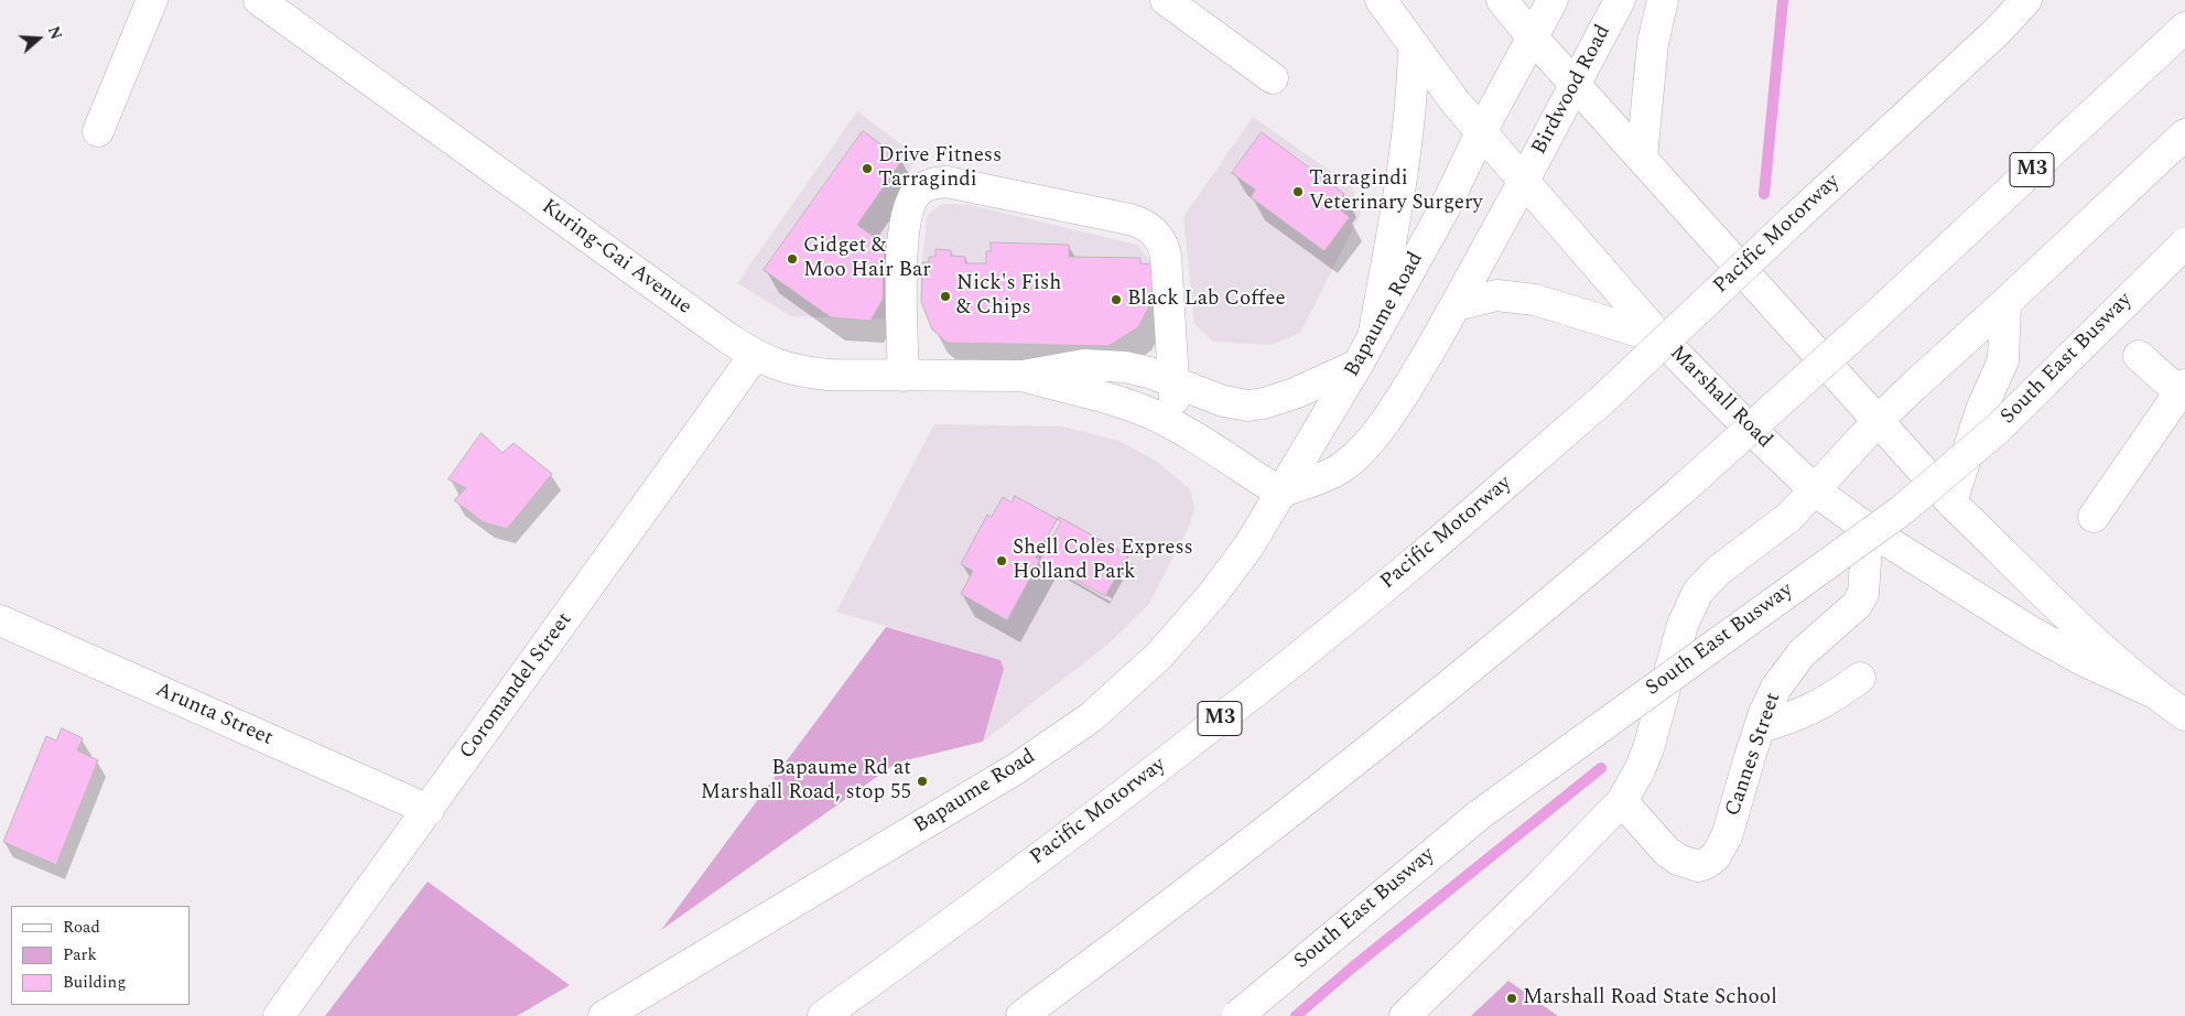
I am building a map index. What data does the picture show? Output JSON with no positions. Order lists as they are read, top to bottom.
{
  "streets": {
    "main road": [
      "Birdwood Road",
      "M3",
      "Pacific Motorway",
      "Kuring-Gai Avenue",
      "Bapaume Road",
      "South East Busway",
      "Marshall Road",
      "Coromandel Street",
      "Arunta Street",
      "Cannes Street"
    ]
  },
  "crossings": [
    ["Birdwood Road", "Marshall Road"],
    ["Kuring-Gai Avenue", "Bapaume Road"],
    ["Kuring-Gai Avenue", "Coromandel Street"],
    ["Bapaume Road", "Marshall Road"],
    ["Marshall Road", "Cannes Street"],
    ["Coromandel Street", "Arunta Street"]
  ],
  "places": [
    "Drive Fitness Tarragindi",
    "Tarragindi Veterinary Surgery",
    "Gidget & Moo Hair Bar",
    "Nick's Fish & Chips",
    "Black Lab Coffee",
    "Shell Coles Express Holland Park",
    "Bapaume Rd at Marshall Road, stop 55",
    "Marshall Road State School"
  ],
  "legend": ["Road", "Park", "Building"],
  "north": "right"
}
